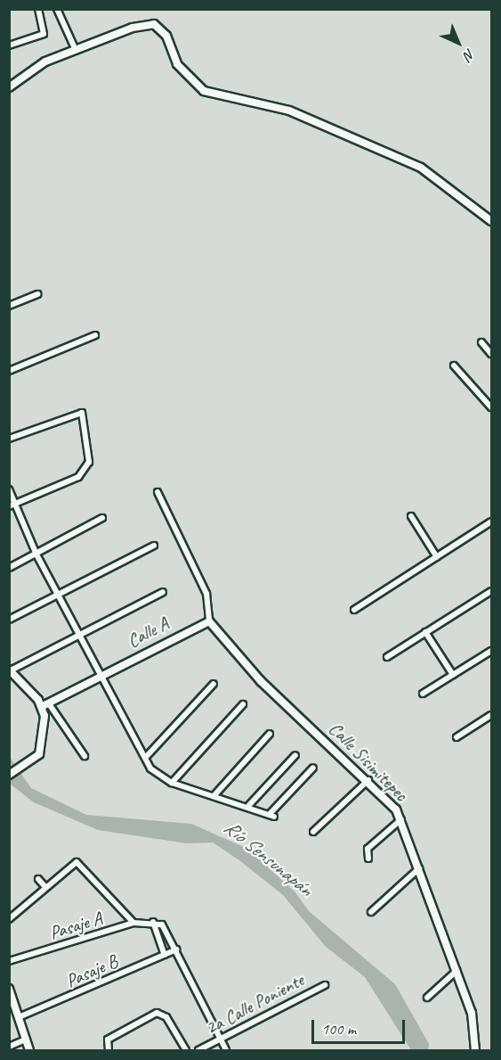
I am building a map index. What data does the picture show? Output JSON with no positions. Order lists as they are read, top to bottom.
{
  "streets": {
    "street": [
      "Calle A",
      "Calle Sisimitepec",
      "Pasaje A",
      "Pasaje B",
      "2a Calle Poniente"
    ]
  },
  "crossings": [
    ["Calle A", "Calle Sisimitepec"]
  ],
  "water": ["Río Sensunapán"],
  "scale_bar": "100 m",
  "north": "bottom right"
}
